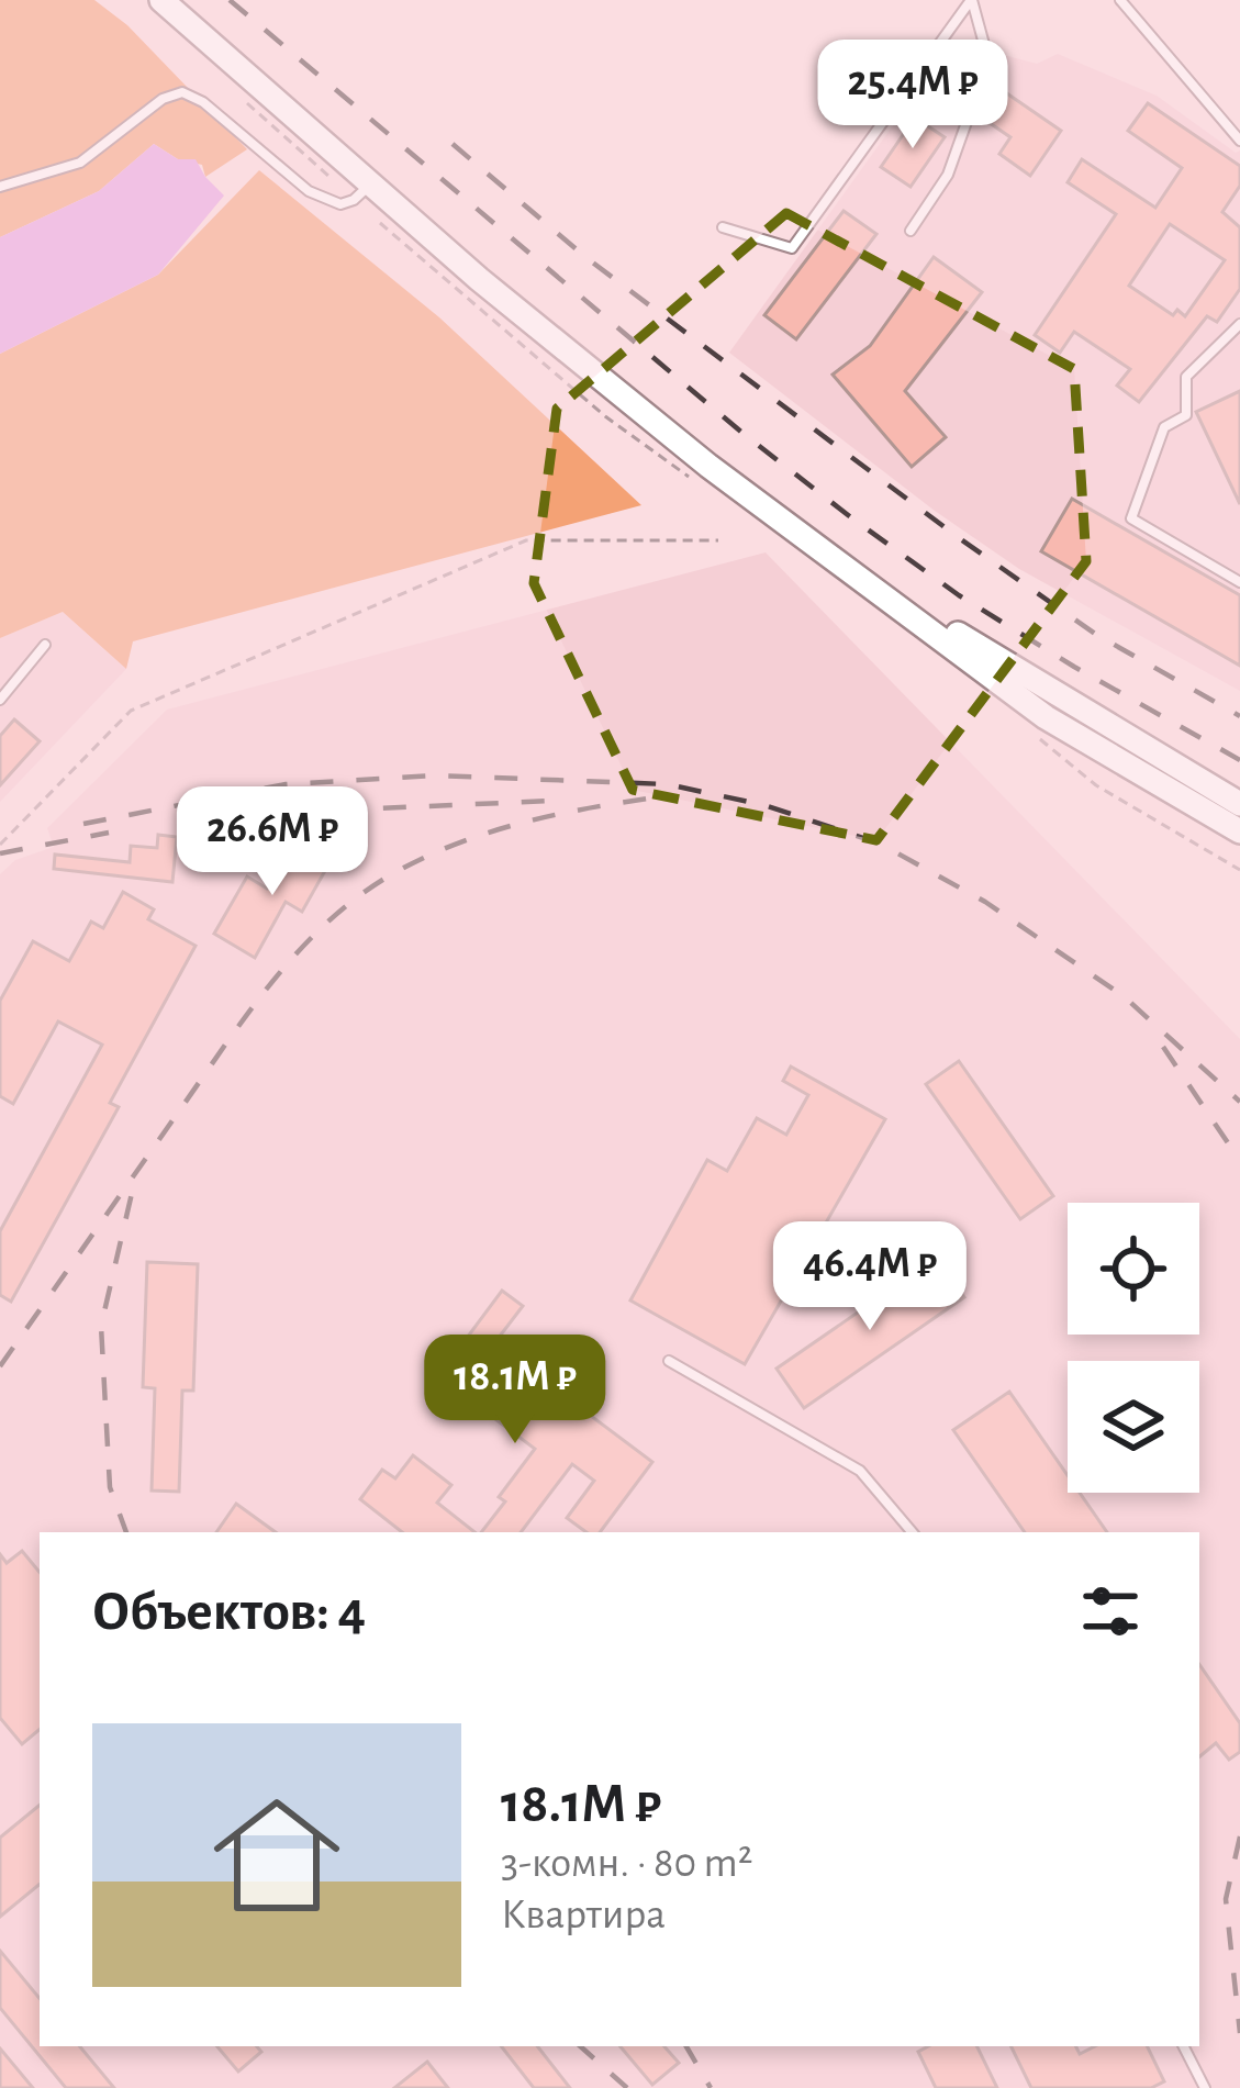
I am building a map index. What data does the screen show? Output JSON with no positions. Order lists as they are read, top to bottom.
{
  "page": {
    "price": [
      "25.4M ₽",
      "26.6M ₽",
      "46.4M ₽",
      "18.1M ₽"
    ],
    "heading": "Объектов: 4",
    "list": [
      {
        "name": "18.1M ₽",
        "note": "3-комн. · 80 m² · Квартира"
      }
    ]
  }
}
